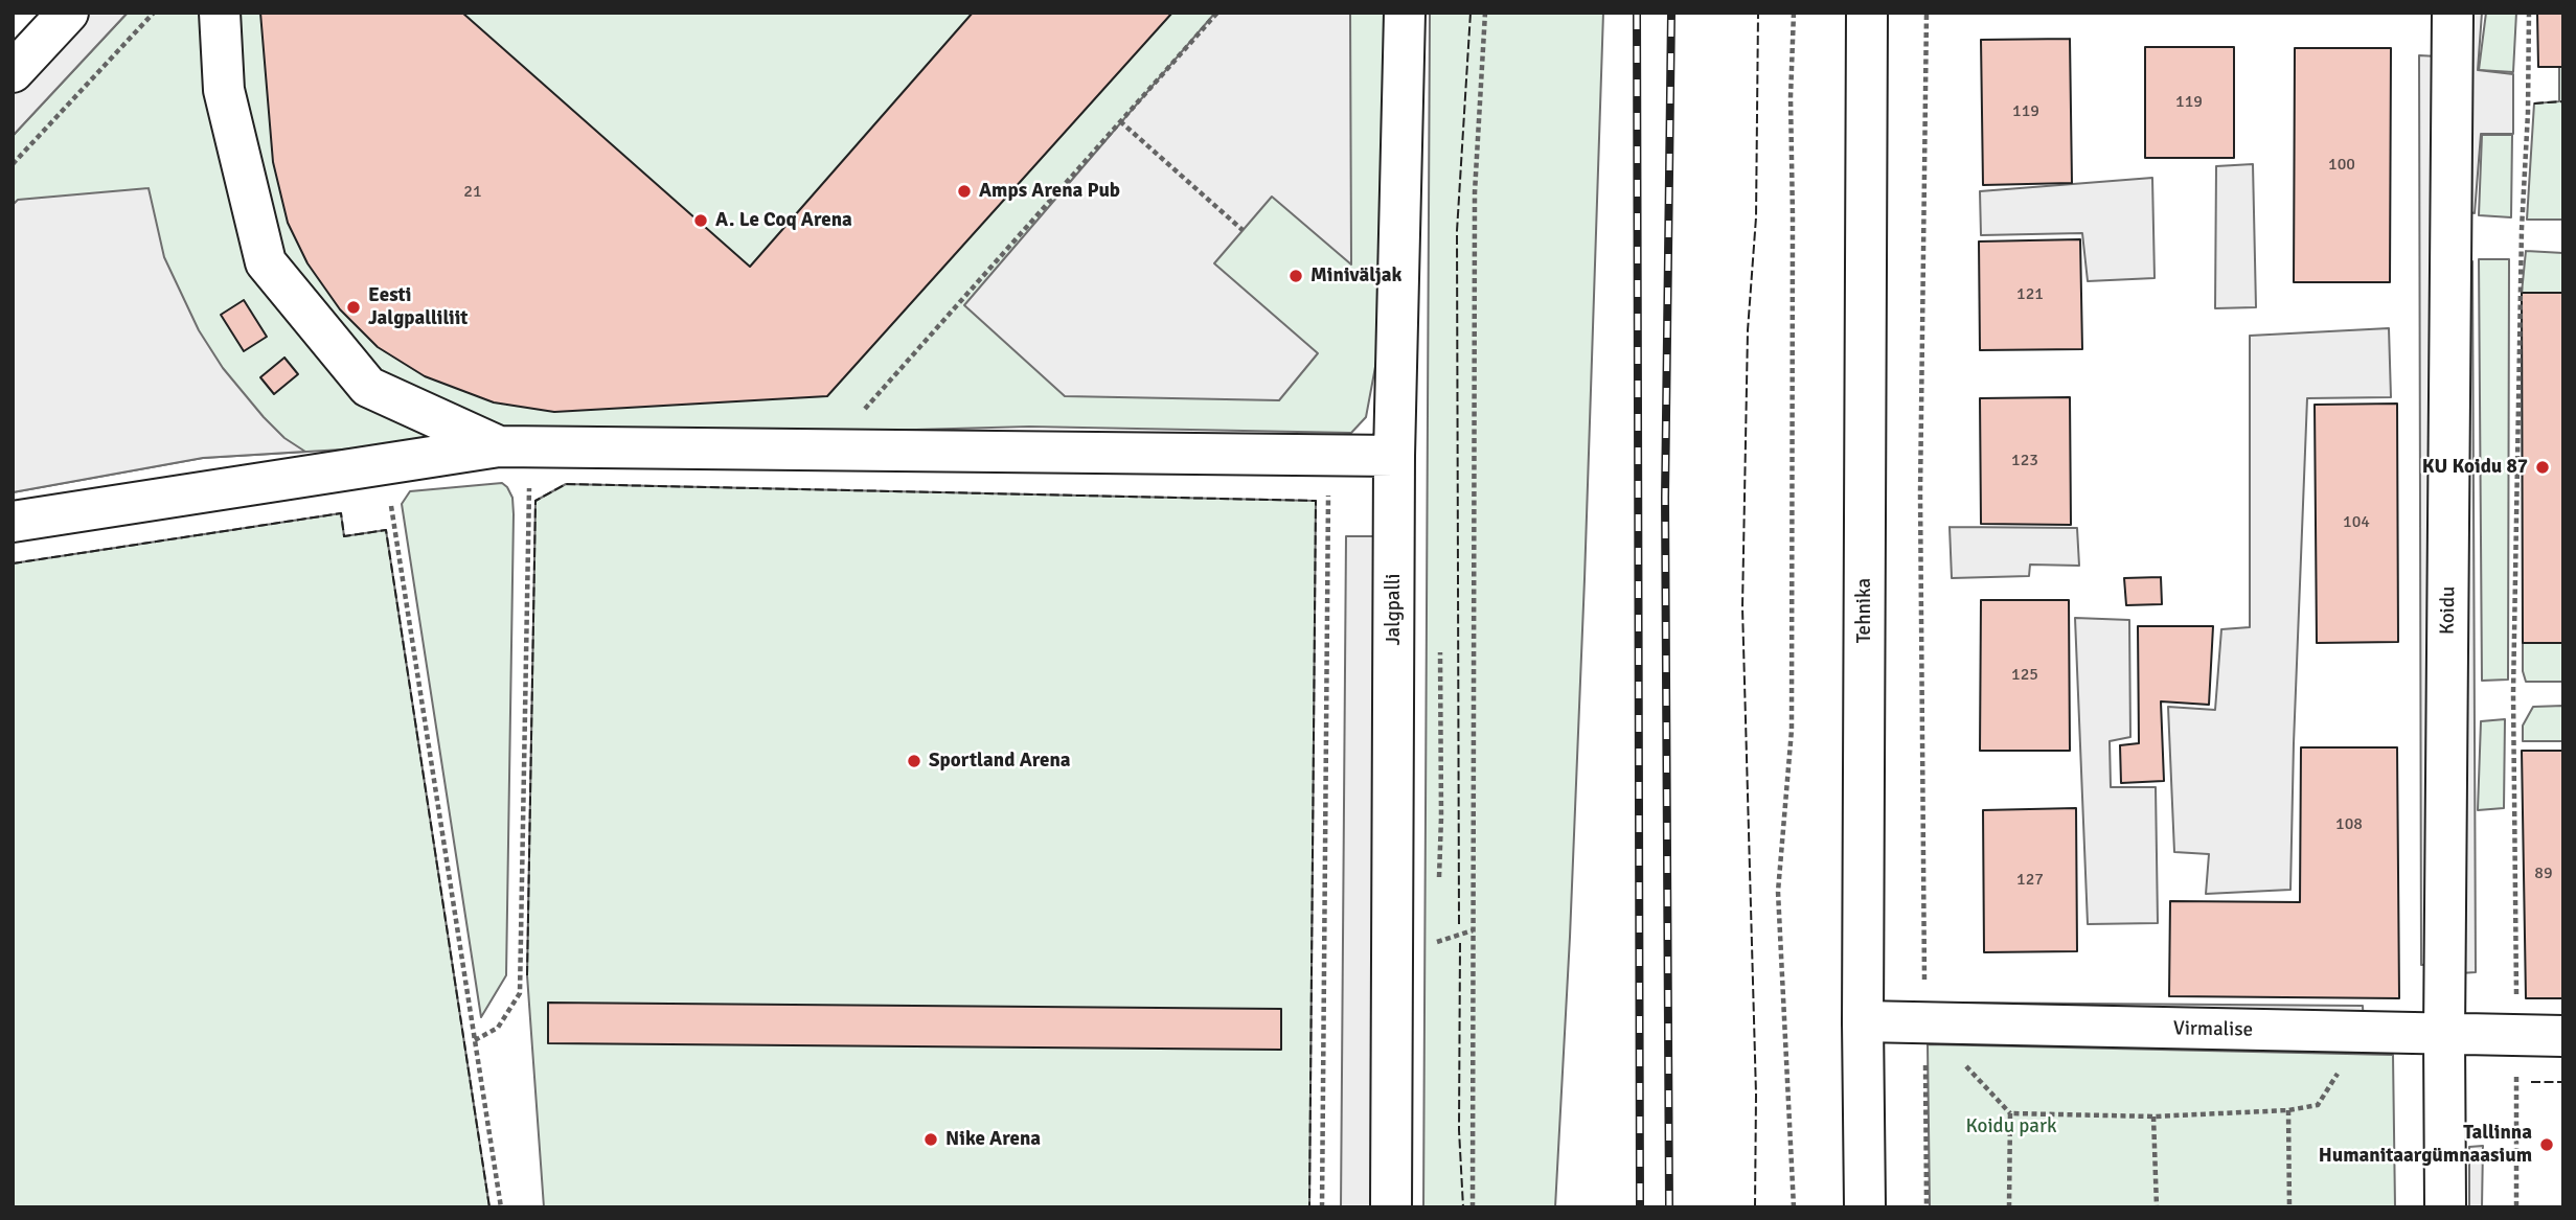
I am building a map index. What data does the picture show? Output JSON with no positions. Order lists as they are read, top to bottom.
{
  "streets": {
    "street": [
      "Jalgpalli",
      "Tehnika",
      "Koidu",
      "Virmalise"
    ]
  },
  "crossings": [
    ["Tehnika", "Virmalise"],
    ["Koidu", "Virmalise"]
  ],
  "parks": ["Koidu park"],
  "places": [
    "Amps Arena Pub",
    "A. Le Coq Arena",
    "Miniväljak",
    "Eesti Jalgpalliliit",
    "KU Koidu 87",
    "Sportland Arena",
    "Nike Arena",
    "Tallinna Humanitaargümnaasium"
  ],
  "house_numbers": [
    "119",
    "119",
    "100",
    "21",
    "121",
    "123",
    "104",
    "125",
    "108",
    "89",
    "127"
  ]
}
